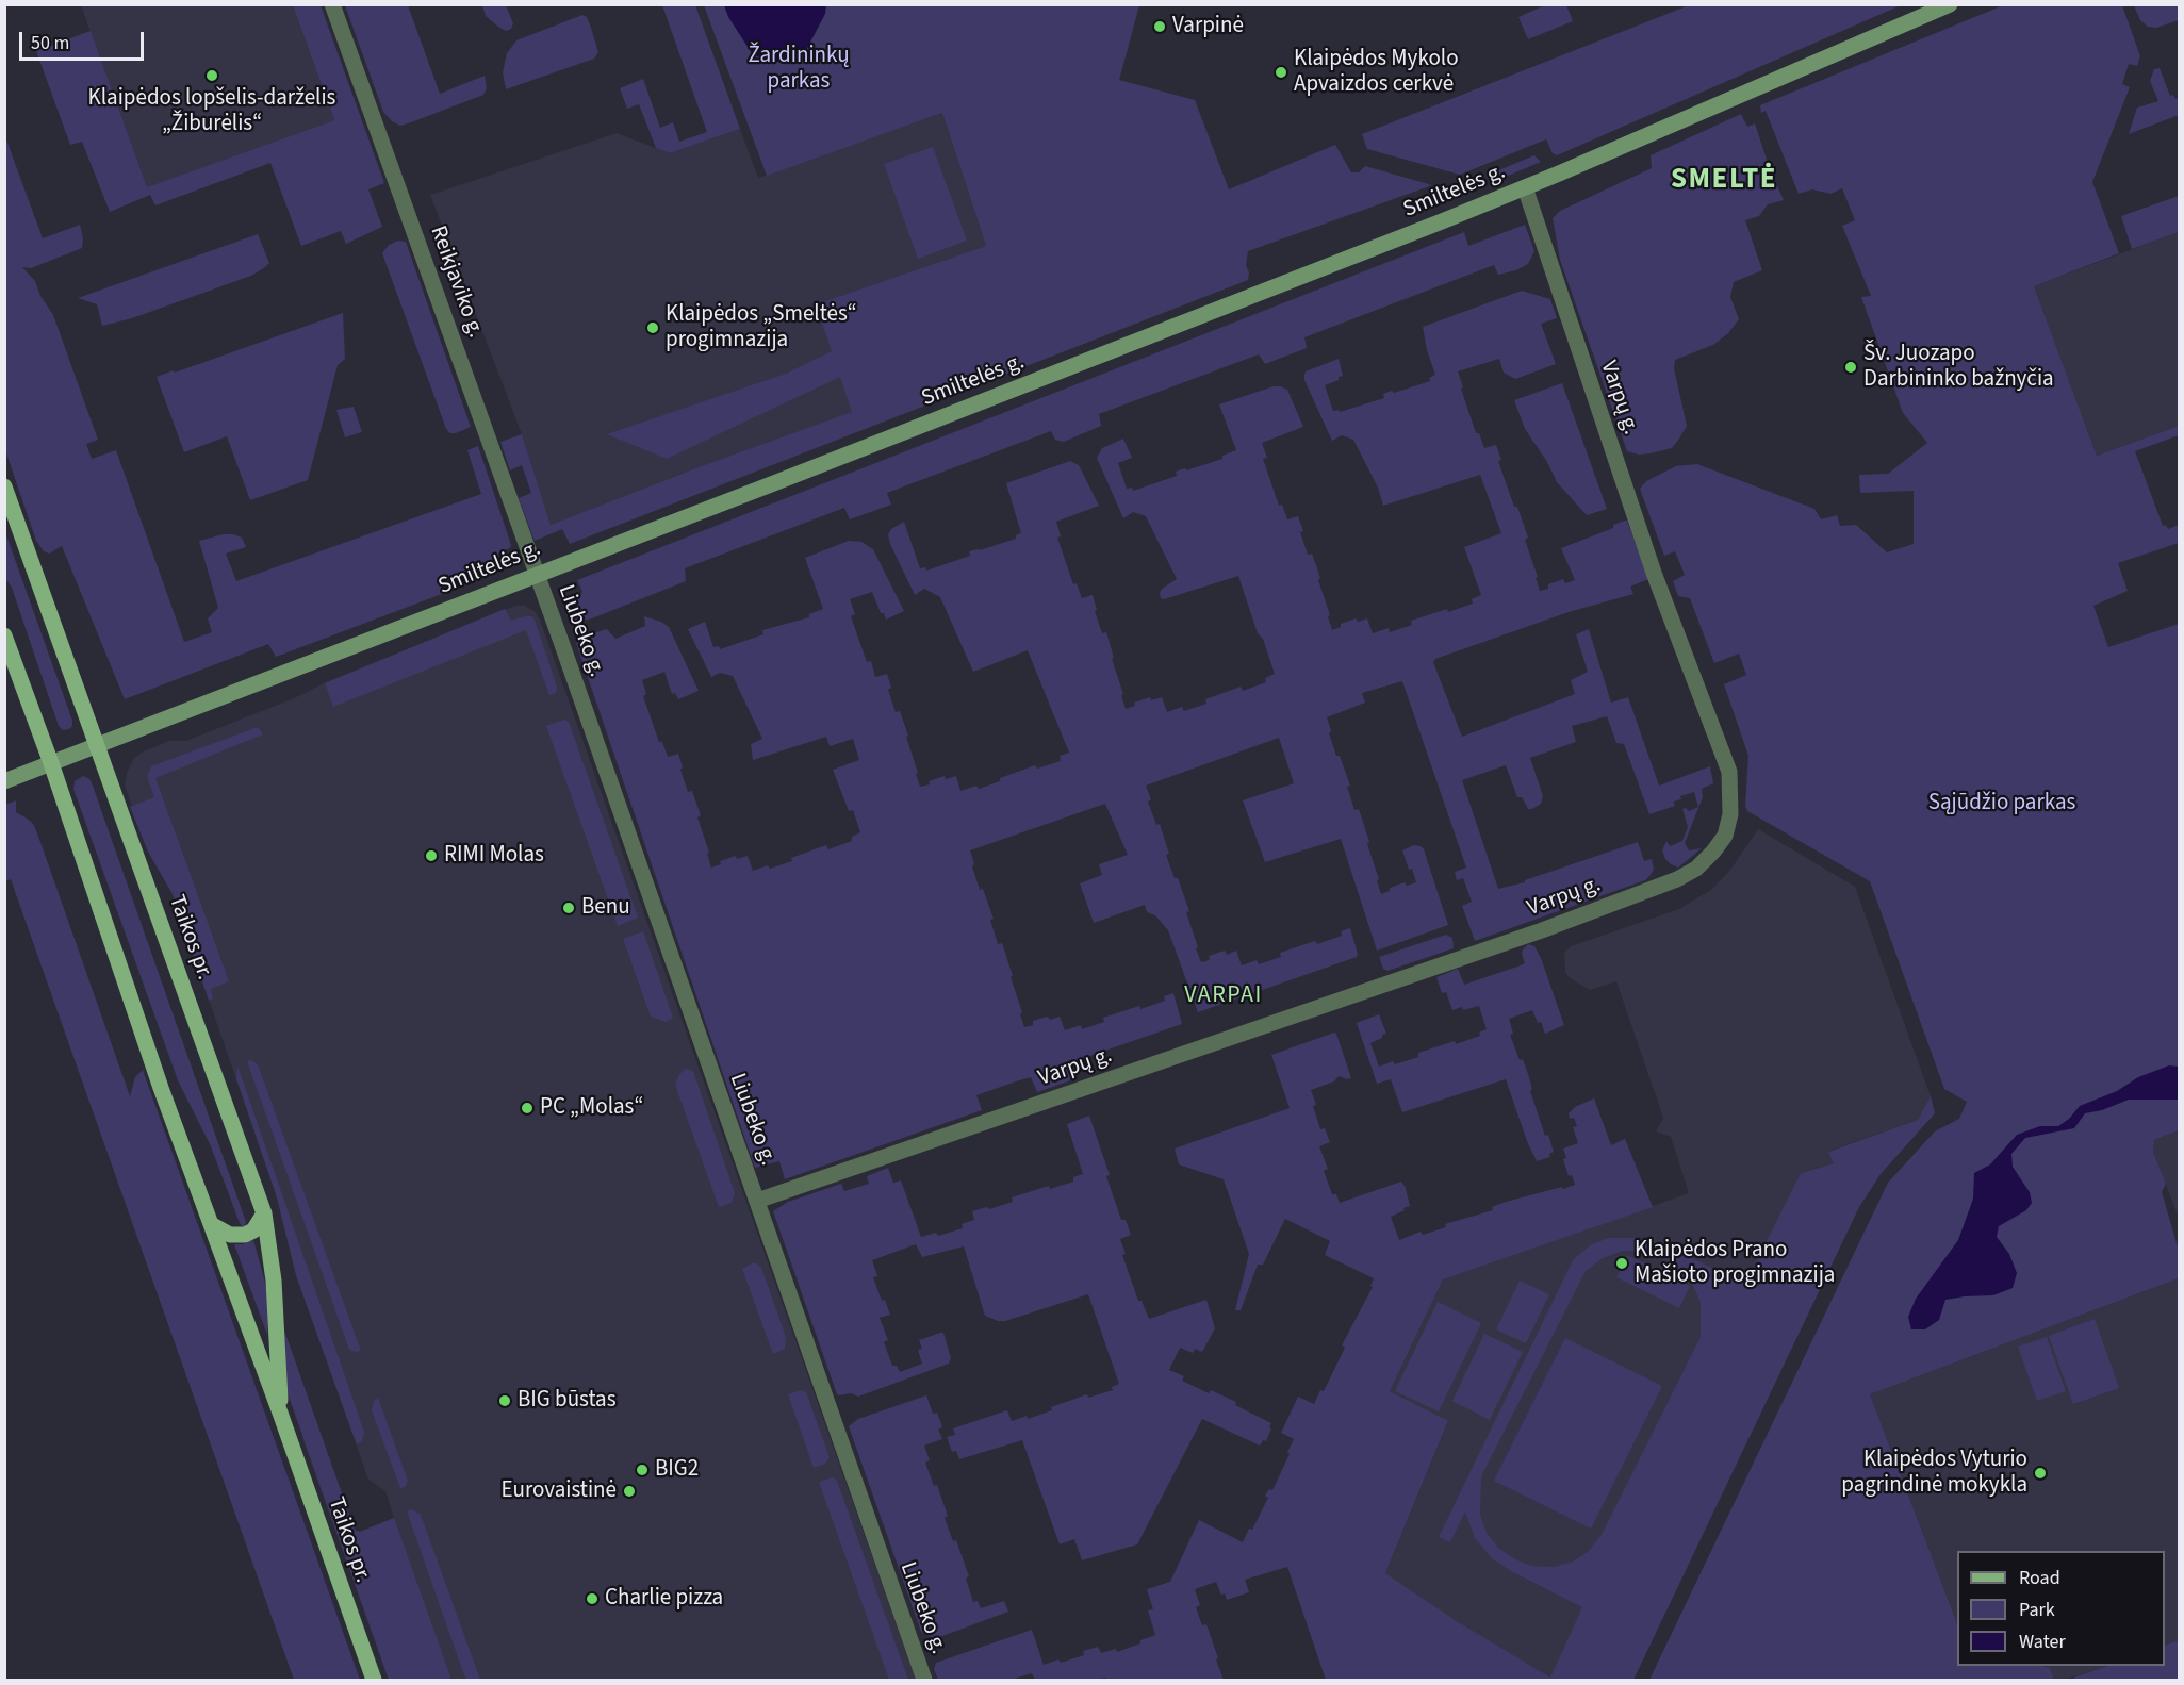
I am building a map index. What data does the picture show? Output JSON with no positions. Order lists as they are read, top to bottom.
{
  "streets": {
    "main road": ["Taikos pr."],
    "street": [
      "Smiltelės g.",
      "Reikjaviko g.",
      "Varpų g.",
      "Liubeko g."
    ]
  },
  "crossings": [
    ["Smiltelės g.", "Reikjaviko g."],
    ["Smiltelės g.", "Varpų g."],
    ["Smiltelės g.", "Liubeko g."],
    ["Smiltelės g.", "Taikos pr."],
    ["Reikjaviko g.", "Liubeko g."],
    ["Varpų g.", "Liubeko g."]
  ],
  "districts": ["SMELTĖ", "VARPAI"],
  "parks": ["Žardininkų parkas", "Sąjūdžio parkas"],
  "places": [
    "Varpinė",
    "Klaipėdos Mykolo Apvaizdos cerkvė",
    "Klaipėdos lopšelis-darželis „Žiburėlis“",
    "Klaipėdos „Smeltės“ progimnazija",
    "Šv. Juozapo Darbininko bažnyčia",
    "RIMI Molas",
    "Benu",
    "PC „Molas“",
    "Klaipėdos Prano Mašioto progimnazija",
    "BIG būstas",
    "BIG2",
    "Klaipėdos Vyturio pagrindinė mokykla",
    "Eurovaistinė",
    "Charlie pizza"
  ],
  "legend": ["Road", "Park", "Water"],
  "scale_bar": "50 m"
}
